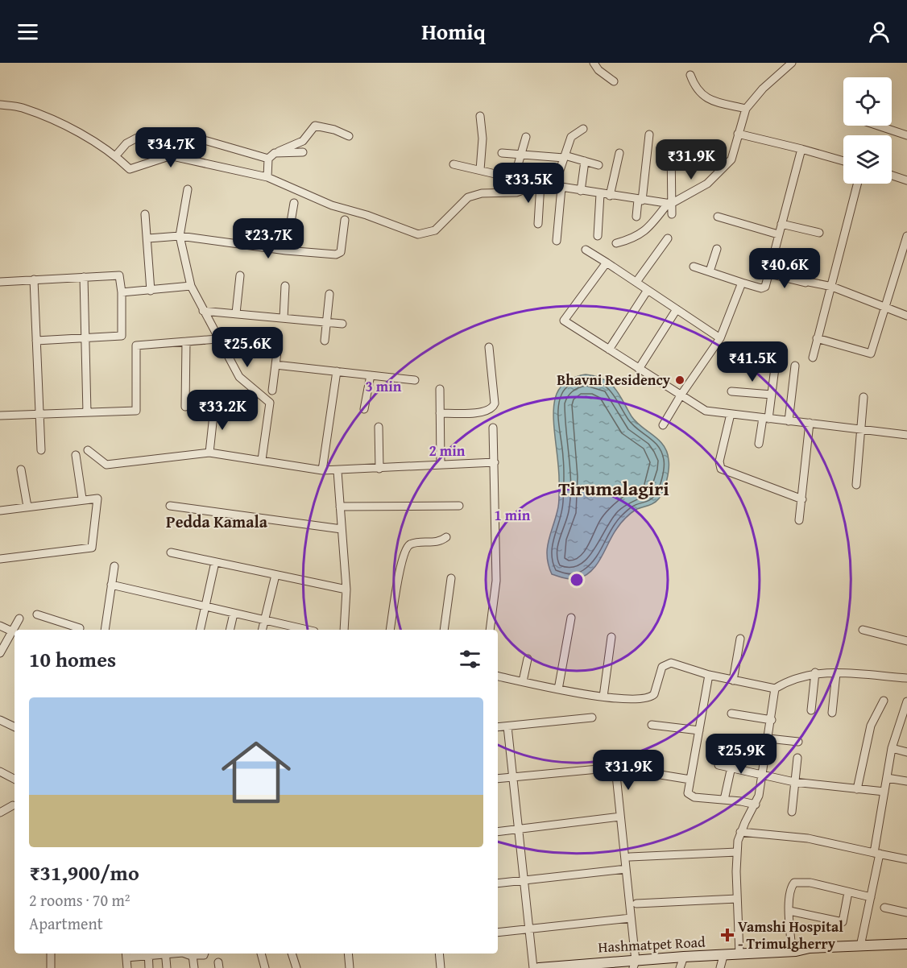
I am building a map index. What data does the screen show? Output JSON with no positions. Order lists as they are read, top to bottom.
{
  "streets": {
    "main road": ["Hashmatpet Road"]
  },
  "districts": ["Tirumalagiri", "Pedda Kamala"],
  "places": {
    "other": ["Bhavni Residency"],
    "health": ["Vamshi Hospital - Trimulgherry"]
  },
  "page": {
    "header": "Homiq",
    "price": [
      "₹34.7K",
      "₹31.9K",
      "₹33.5K",
      "₹23.7K",
      "₹40.6K",
      "₹25.6K",
      "₹41.5K",
      "₹33.2K",
      "₹25.9K",
      "₹31.9K"
    ],
    "heading": "10 homes",
    "list": [
      {
        "name": "₹31,900/mo",
        "note": "2 rooms · 70 m² · Apartment"
      }
    ]
  },
  "rings": ["3 min", "2 min", "1 min"]
}
